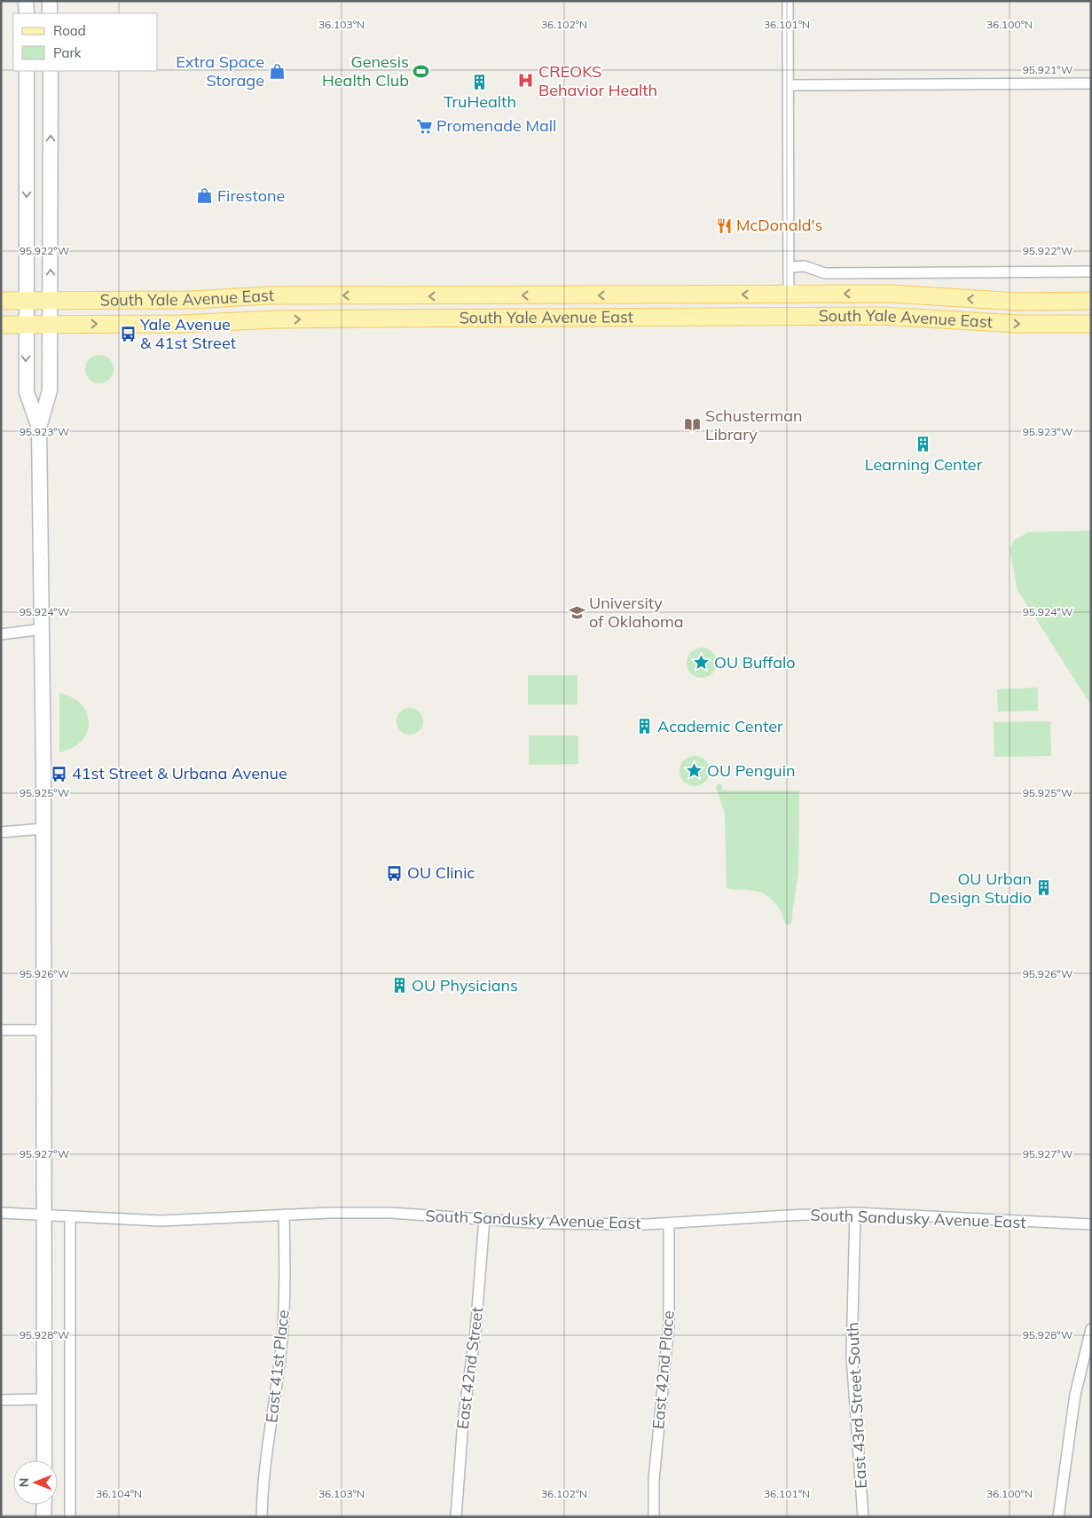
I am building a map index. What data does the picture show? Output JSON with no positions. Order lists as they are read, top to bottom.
{
  "streets": {
    "main road": ["South Yale Avenue East"],
    "street": [
      "South Sandusky Avenue East",
      "East 41st Place",
      "East 42nd Street",
      "East 42nd Place",
      "East 43rd Street South"
    ]
  },
  "crossings": [
    ["South Sandusky Avenue East", "East 41st Place"],
    ["South Sandusky Avenue East", "East 42nd Street"],
    ["South Sandusky Avenue East", "East 42nd Place"],
    ["South Sandusky Avenue East", "East 43rd Street South"]
  ],
  "places": {
    "shop": ["Extra Space Storage", "Firestone"],
    "sports": ["Genesis Health Club"],
    "hospital": ["CREOKS Behavior Health"],
    "building": [
      "TruHealth",
      "Learning Center",
      "Academic Center",
      "OU Urban Design Studio",
      "OU Physicians"
    ],
    "supermarket": ["Promenade Mall"],
    "restaurant": ["McDonald's"],
    "bus stop": ["Yale Avenue & 41st Street", "41st Street & Urbana Avenue", "OU Clinic"],
    "library": ["Schusterman Library"],
    "school or university": ["University of Oklahoma"],
    "place": ["OU Buffalo", "OU Penguin"]
  },
  "legend": ["Road", "Park"],
  "north": "left",
  "coordinates": [
    "36.103°N",
    "36.102°N",
    "36.101°N",
    "36.100°N",
    "95.921°W",
    "95.922°W",
    "95.923°W",
    "95.924°W",
    "95.925°W",
    "95.926°W",
    "95.927°W",
    "95.928°W",
    "36.104°N"
  ]
}
